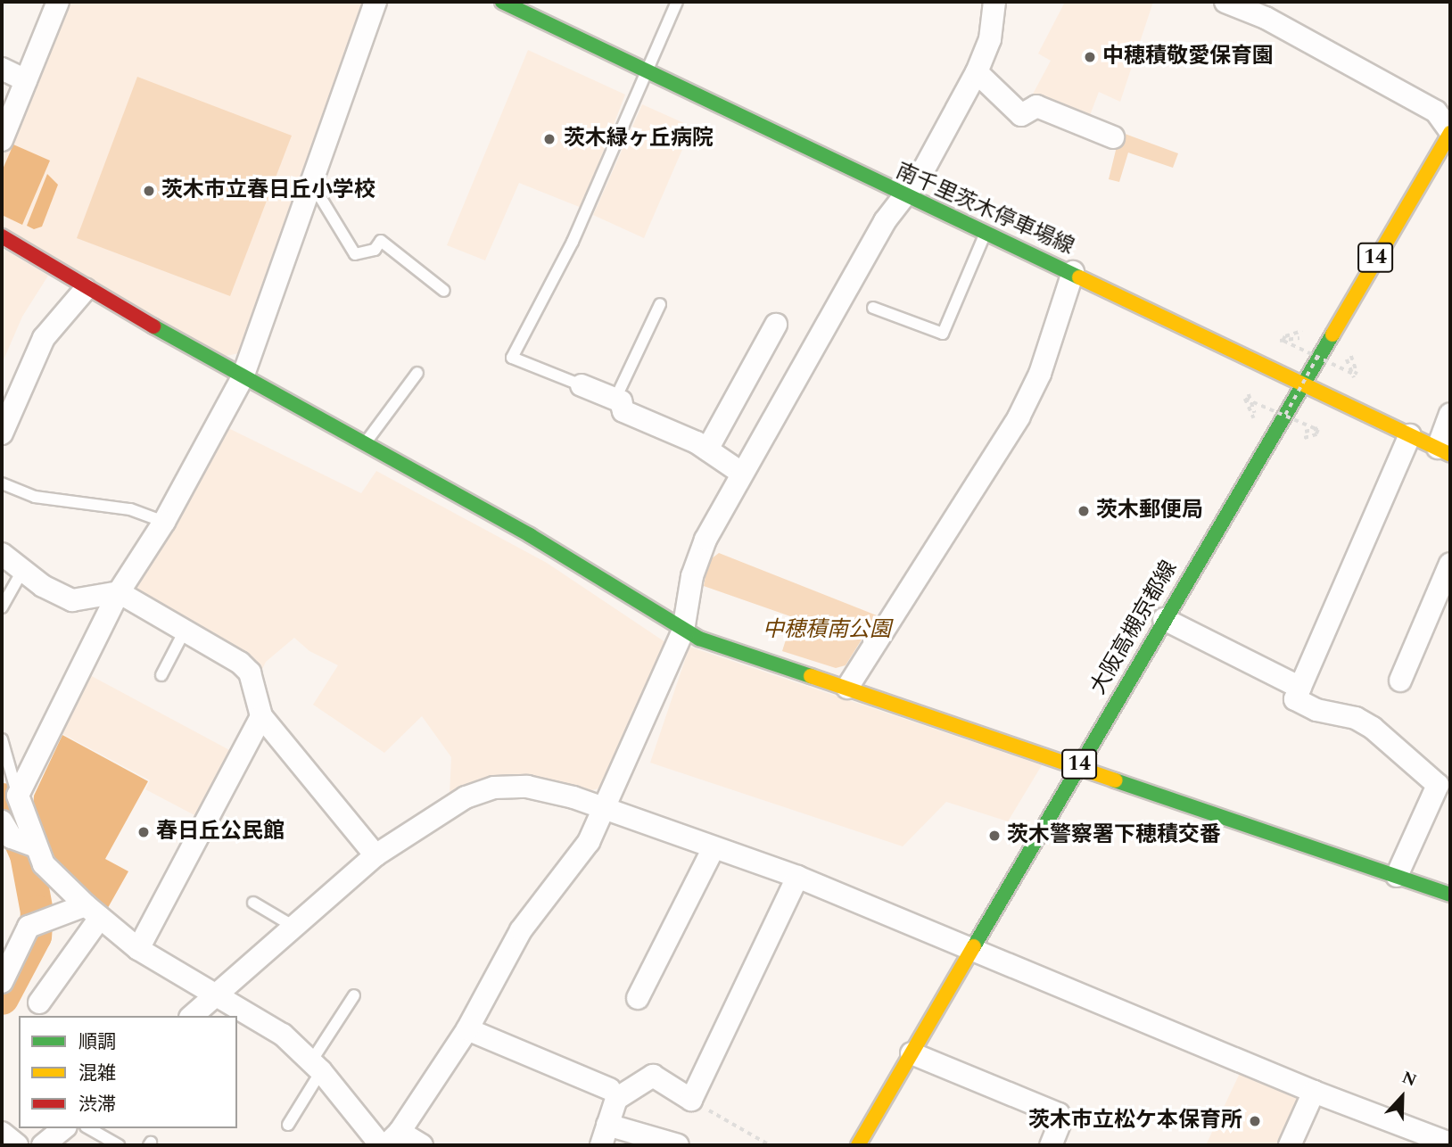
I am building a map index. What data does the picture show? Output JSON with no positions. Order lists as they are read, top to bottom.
{
  "streets": {
    "main road": ["南千里茨木停車場線", "14", "大阪高槻京都線"]
  },
  "crossings": [
    ["南千里茨木停車場線", "大阪高槻京都線"]
  ],
  "parks": ["中穂積南公園"],
  "places": [
    "中穂積敬愛保育園",
    "茨木緑ヶ丘病院",
    "茨木市立春日丘小学校",
    "茨木郵便局",
    "春日丘公民館",
    "茨木警察署下穂積交番",
    "茨木市立松ケ本保育所"
  ],
  "legend": ["順調", "混雑", "渋滞"],
  "north": "top"
}
